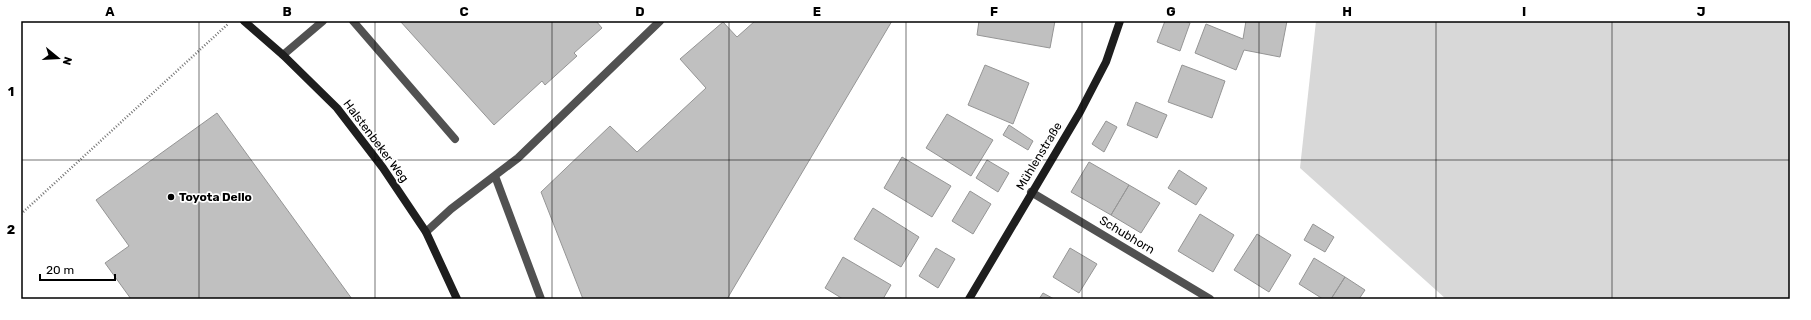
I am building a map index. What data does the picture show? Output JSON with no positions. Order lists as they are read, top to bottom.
{
  "streets": {
    "main road": ["Halstenbeker Weg", "Mühlenstraße"],
    "street": ["Schubhorn"]
  },
  "crossings": [
    ["Mühlenstraße", "Schubhorn"]
  ],
  "places": ["Toyota Dello"],
  "scale_bar": "20 m",
  "north": "right",
  "grid": {
    "columns": [
      "A",
      "B",
      "C",
      "D",
      "E",
      "F",
      "G",
      "H",
      "I",
      "J"
    ],
    "rows": ["1", "2"]
  }
}
